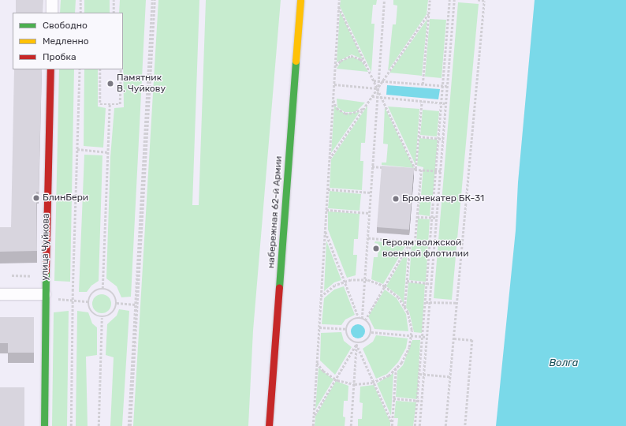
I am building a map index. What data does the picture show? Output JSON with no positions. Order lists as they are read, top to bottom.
{
  "streets": {
    "main road": ["набережная 62-й Армии", "улица Чуйкова"]
  },
  "water": ["Волга"],
  "places": [
    "Памятник В. Чуйкову",
    "БлинБери",
    "Бронекатер БК-31",
    "Героям волжской военной флотилии"
  ],
  "legend": ["Свободно", "Медленно", "Пробка"]
}
